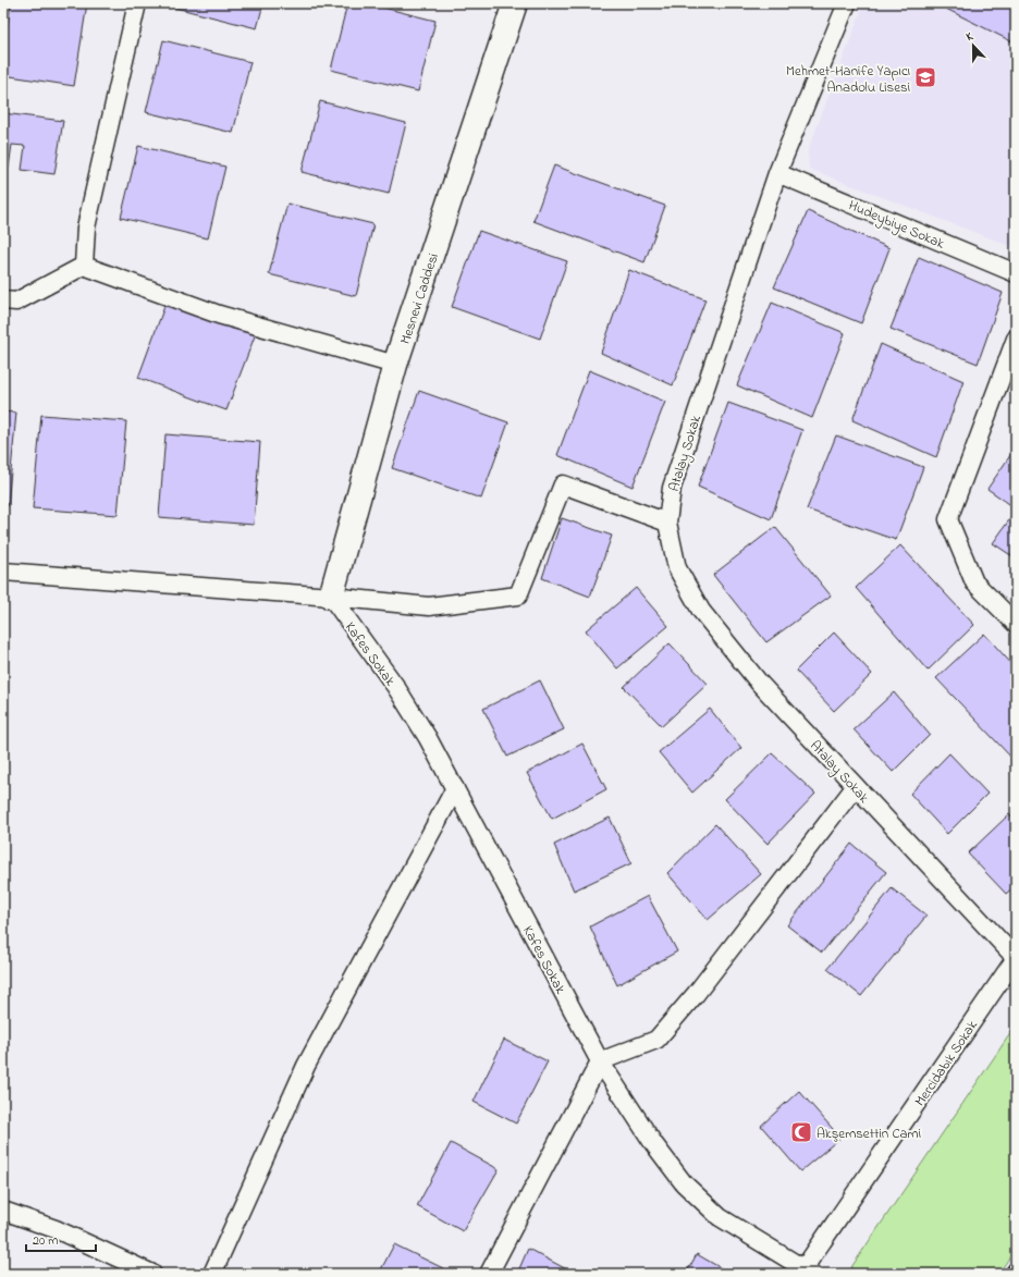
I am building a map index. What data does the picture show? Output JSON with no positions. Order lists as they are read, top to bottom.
{
  "streets": {
    "street": [
      "Hudeybiye Sokak",
      "Mesnevi Caddesi",
      "Atalay Sokak",
      "Kafes Sokak",
      "Mercidabık Sokak"
    ]
  },
  "crossings": [
    ["Hudeybiye Sokak", "Atalay Sokak"],
    ["Mesnevi Caddesi", "Kafes Sokak"],
    ["Atalay Sokak", "Mercidabık Sokak"],
    ["Kafes Sokak", "Mercidabık Sokak"]
  ],
  "places": {
    "school or university": ["Mehmet-Hanife Yapıcı Anadolu Lisesi"],
    "mosque": ["Akşemsettin Cami"]
  },
  "scale_bar": "20 m",
  "north": "top"
}
